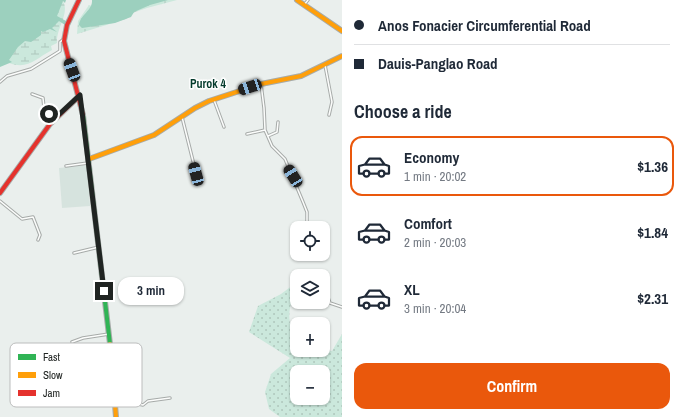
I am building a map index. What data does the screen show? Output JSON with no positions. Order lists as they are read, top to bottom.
{
  "districts": ["Purok 4"],
  "legend": ["Fast", "Slow", "Jam"],
  "page": {
    "banner": ["Anos Fonacier Circumferential Road", "Dauis-Panglao Road"],
    "heading": "Choose a ride",
    "list": [
      {
        "name": "Economy",
        "note": "1 min · 20:02",
        "value": "$1.36"
      },
      {
        "name": "Comfort",
        "note": "2 min · 20:03",
        "value": "$1.84"
      },
      {
        "name": "XL",
        "note": "3 min · 20:04",
        "value": "$2.31"
      }
    ],
    "map_buttons": ["+", "−"],
    "bubble": "3 min",
    "buttons": "Confirm"
  }
}
